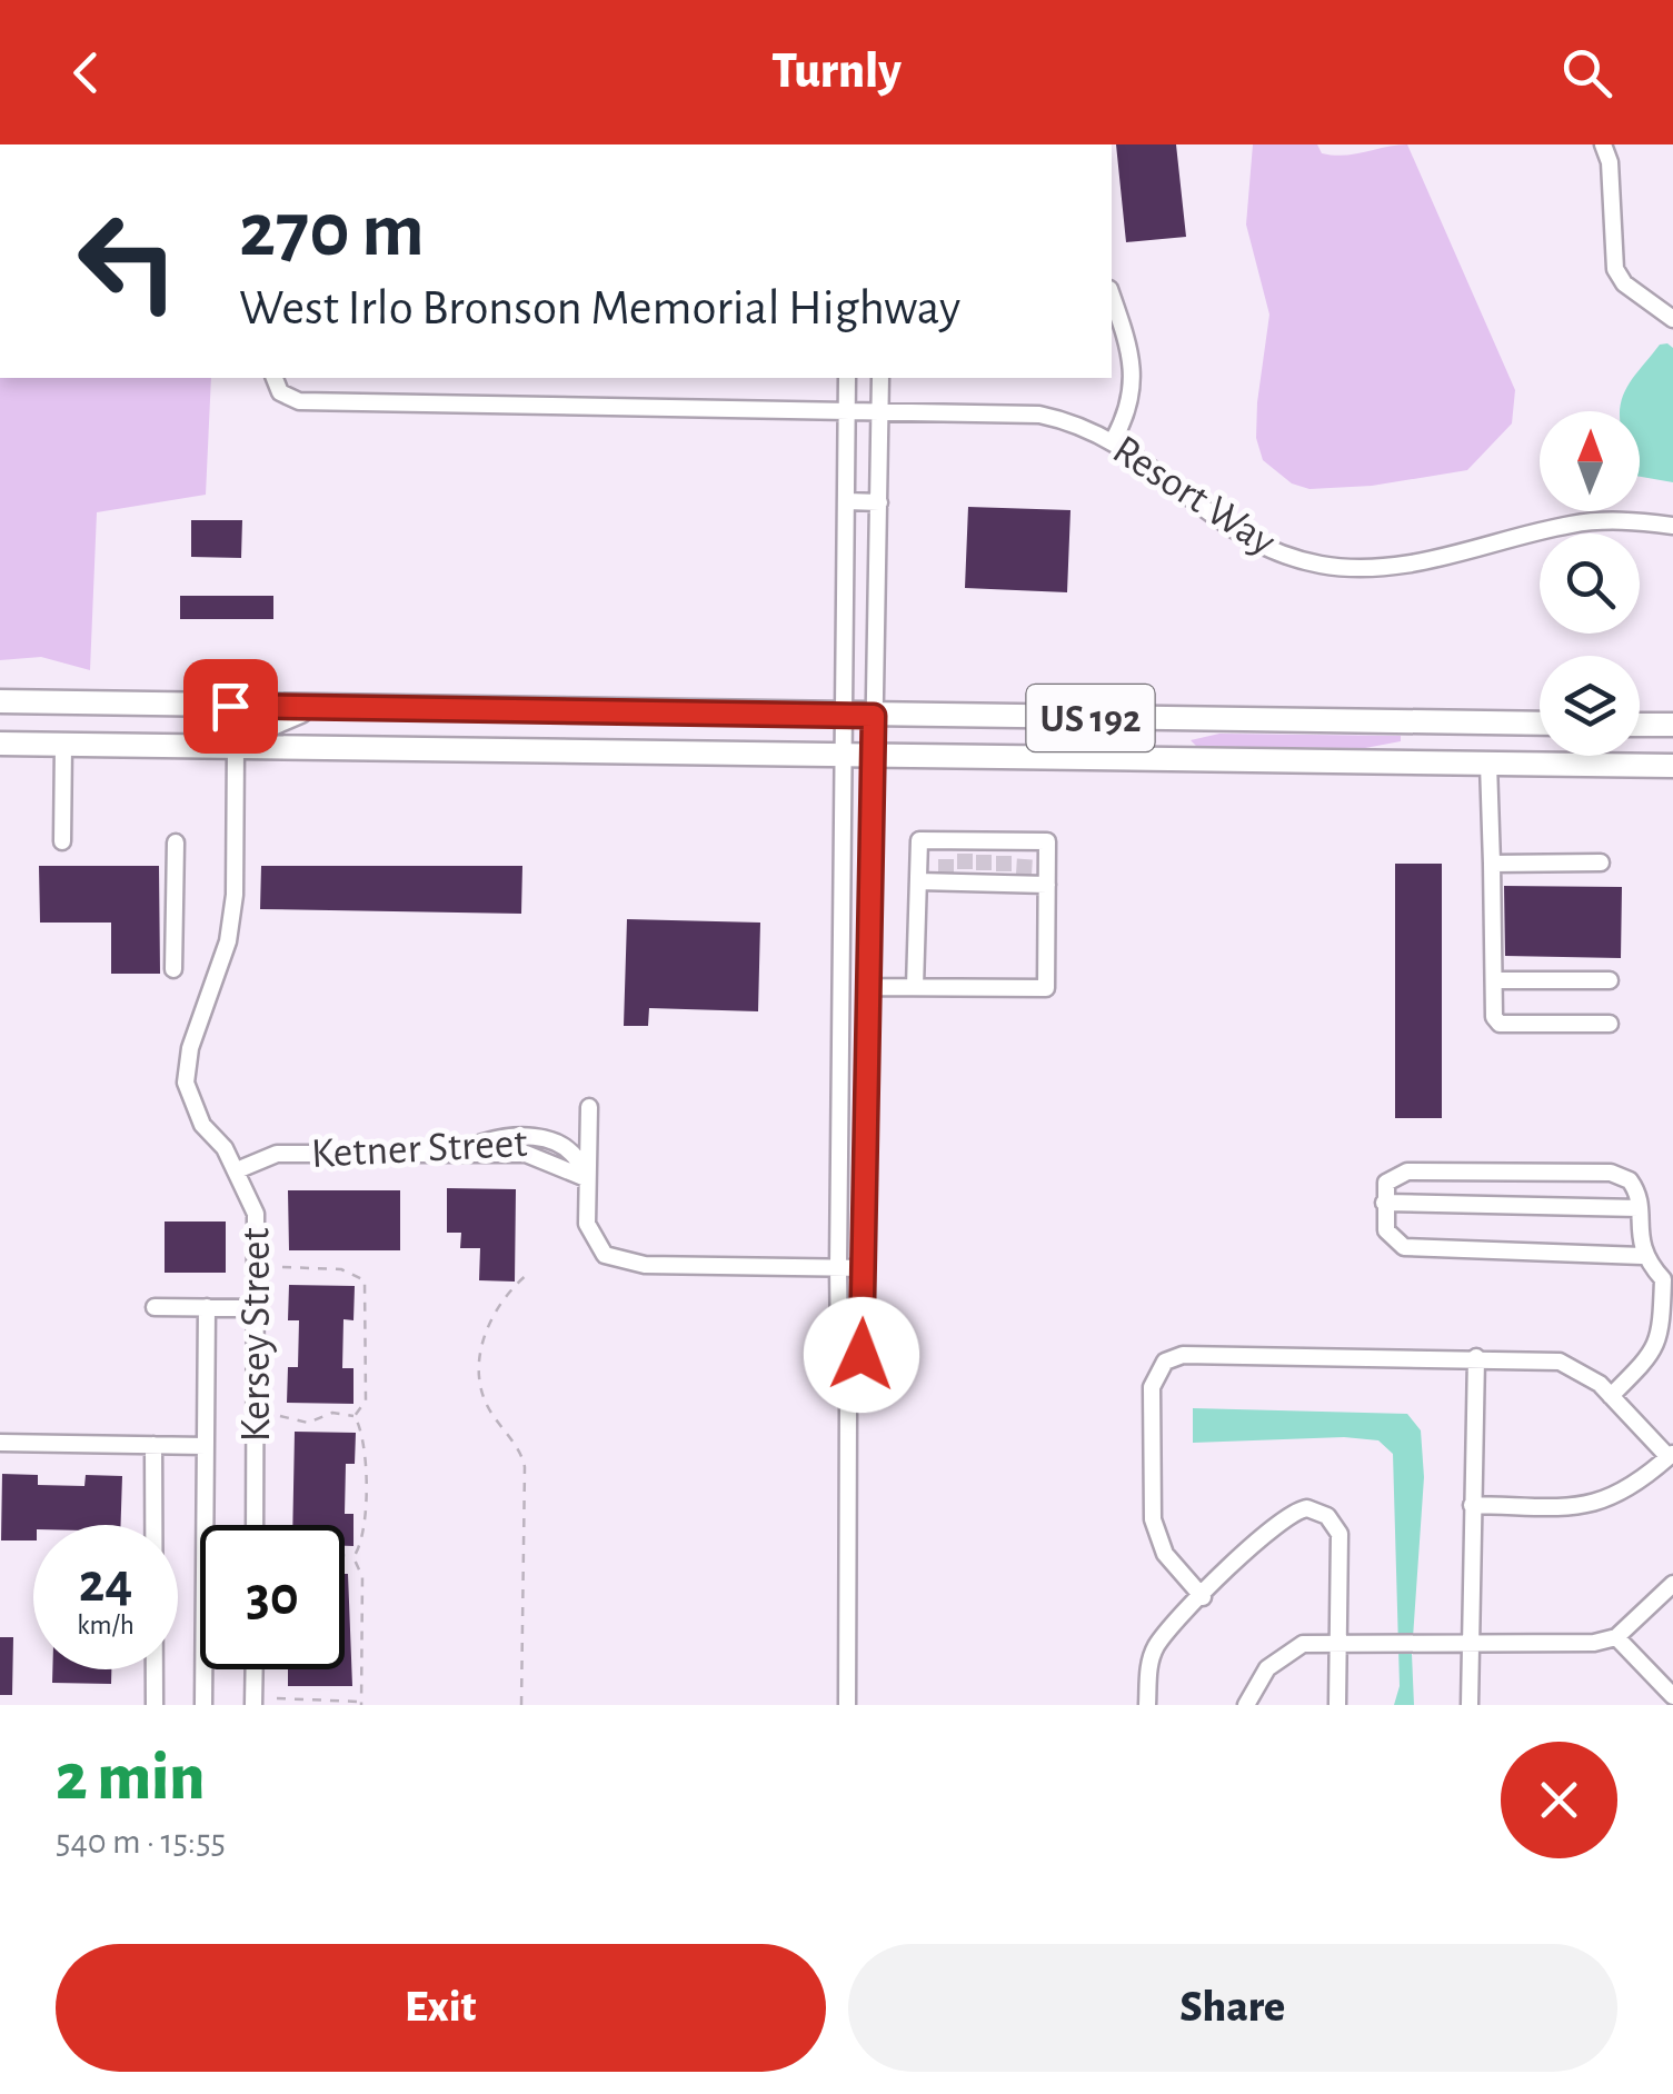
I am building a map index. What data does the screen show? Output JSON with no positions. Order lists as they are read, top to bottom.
{
  "streets": {
    "highway": ["US 192"],
    "street": ["Resort Way", "Ketner Street", "Kersey Street"]
  },
  "crossings": [
    ["US 192", "Kersey Street"],
    ["Ketner Street", "Kersey Street"]
  ],
  "north": "top",
  "page": {
    "header": "Turnly",
    "turn": ["270 m", "West Irlo Bronson Memorial Highway"],
    "speed": "24 km/h",
    "limit": "30",
    "heading": ["2 min", "540 m · 15:55"],
    "buttons": ["Exit", "Share"]
  }
}
